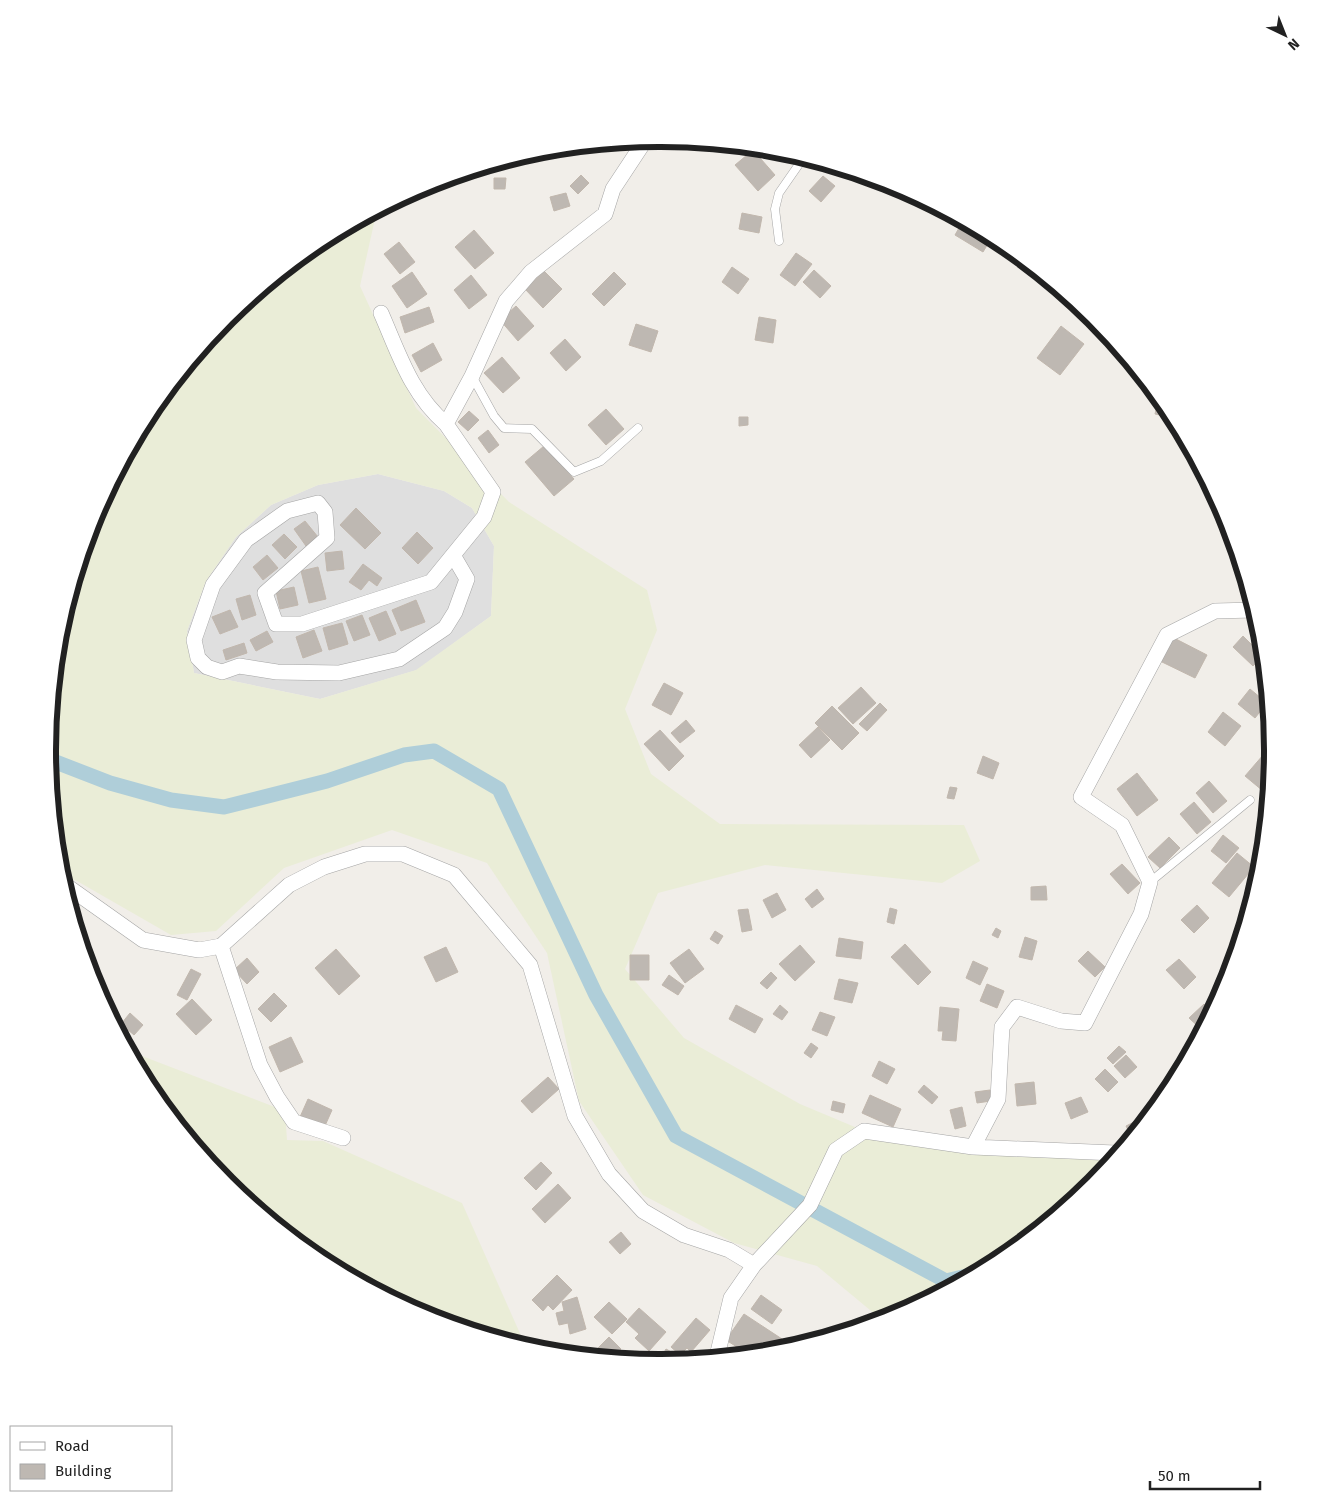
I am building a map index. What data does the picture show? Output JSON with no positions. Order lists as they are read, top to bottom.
{
  "legend": ["Road", "Building"],
  "scale_bar": "50 m",
  "north": "bottom right"
}
